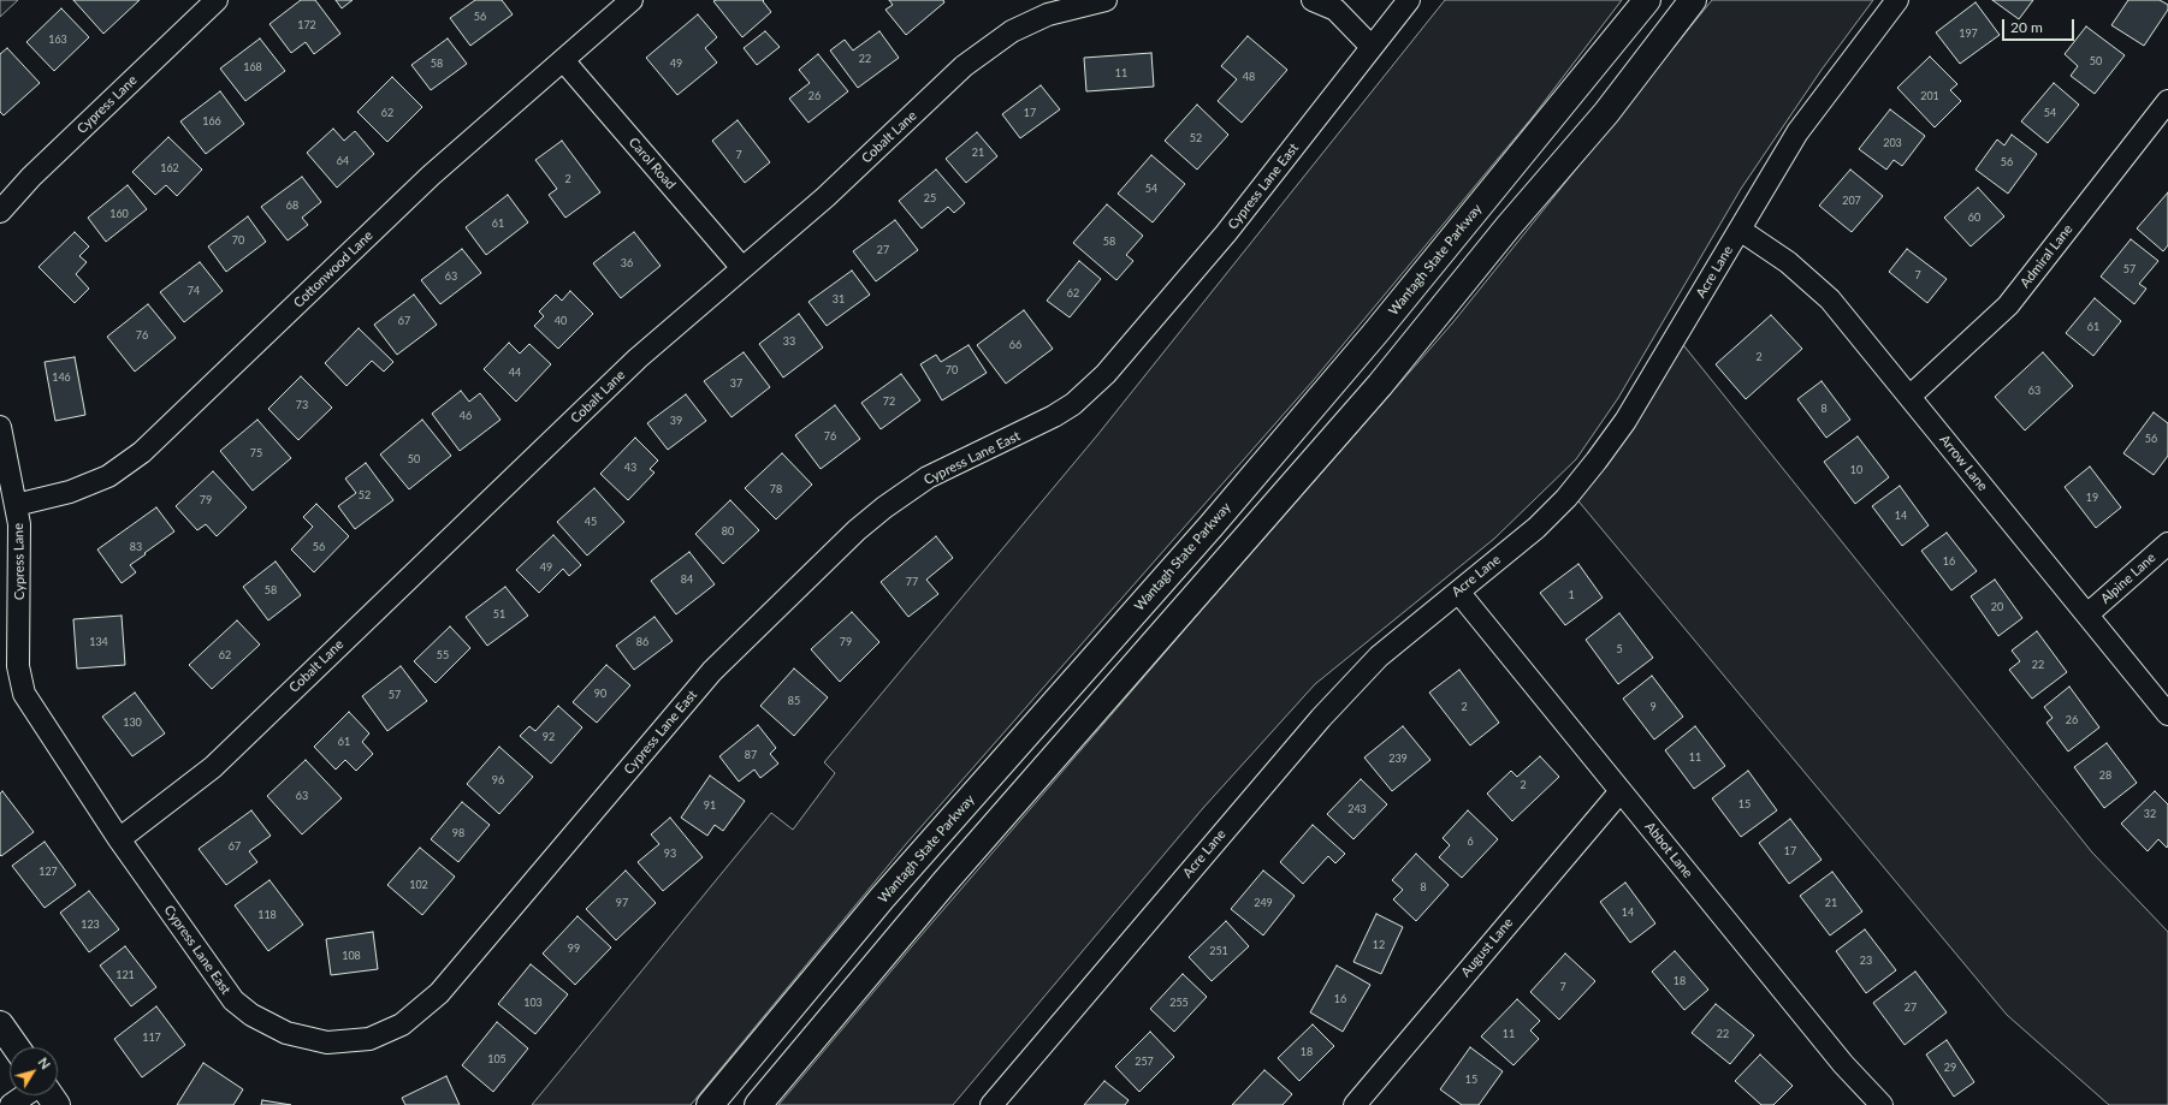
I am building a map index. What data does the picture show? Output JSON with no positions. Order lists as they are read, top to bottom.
{
  "streets": {
    "main road": ["Wantagh State Parkway"],
    "street": [
      "Cypress Lane",
      "Cobalt Lane",
      "Carol Road",
      "Cypress Lane East",
      "Admiral Lane",
      "Cottonwood Lane",
      "Acre Lane",
      "Arrow Lane",
      "Alpine Lane",
      "Abbot Lane",
      "August Lane"
    ]
  },
  "crossings": [
    ["Cypress Lane", "Cypress Lane East"],
    ["Cypress Lane", "Cottonwood Lane"],
    ["Cobalt Lane", "Carol Road"],
    ["Cobalt Lane", "Cypress Lane East"],
    ["Carol Road", "Cottonwood Lane"],
    ["Admiral Lane", "Arrow Lane"],
    ["Acre Lane", "Arrow Lane"],
    ["Acre Lane", "Abbot Lane"],
    ["Arrow Lane", "Alpine Lane"],
    ["Abbot Lane", "August Lane"]
  ],
  "house_numbers": [
    "56",
    "172",
    "197",
    "163",
    "22",
    "50",
    "58",
    "49",
    "168",
    "11",
    "48",
    "26",
    "201",
    "62",
    "17",
    "54",
    "166",
    "52",
    "203",
    "21",
    "7",
    "64",
    "56",
    "162",
    "2",
    "54",
    "25",
    "207",
    "68",
    "160",
    "60",
    "61",
    "70",
    "58",
    "27",
    "36",
    "57",
    "7",
    "63",
    "74",
    "62",
    "31",
    "67",
    "40",
    "61",
    "76",
    "33",
    "66",
    "2",
    "70",
    "44",
    "146",
    "37",
    "63",
    "72",
    "73",
    "8",
    "46",
    "39",
    "76",
    "56",
    "75",
    "50",
    "43",
    "10",
    "78",
    "52",
    "19",
    "79",
    "14",
    "45",
    "80",
    "83",
    "56",
    "16",
    "49",
    "84",
    "77",
    "58",
    "1",
    "20",
    "51",
    "134",
    "86",
    "79",
    "5",
    "62",
    "55",
    "22",
    "90",
    "57",
    "85",
    "2",
    "9",
    "26",
    "130",
    "92",
    "61",
    "87",
    "11",
    "239",
    "28",
    "96",
    "2",
    "63",
    "15",
    "91",
    "243",
    "32",
    "98",
    "6",
    "67",
    "17",
    "93",
    "127",
    "102",
    "8",
    "97",
    "249",
    "21",
    "14",
    "118",
    "123",
    "12",
    "99",
    "251",
    "108",
    "23",
    "121",
    "18",
    "7",
    "16",
    "103",
    "255",
    "27",
    "11",
    "22",
    "117",
    "18",
    "105",
    "257",
    "29",
    "15"
  ],
  "scale_bar": "20 m",
  "north": "top right"
}
